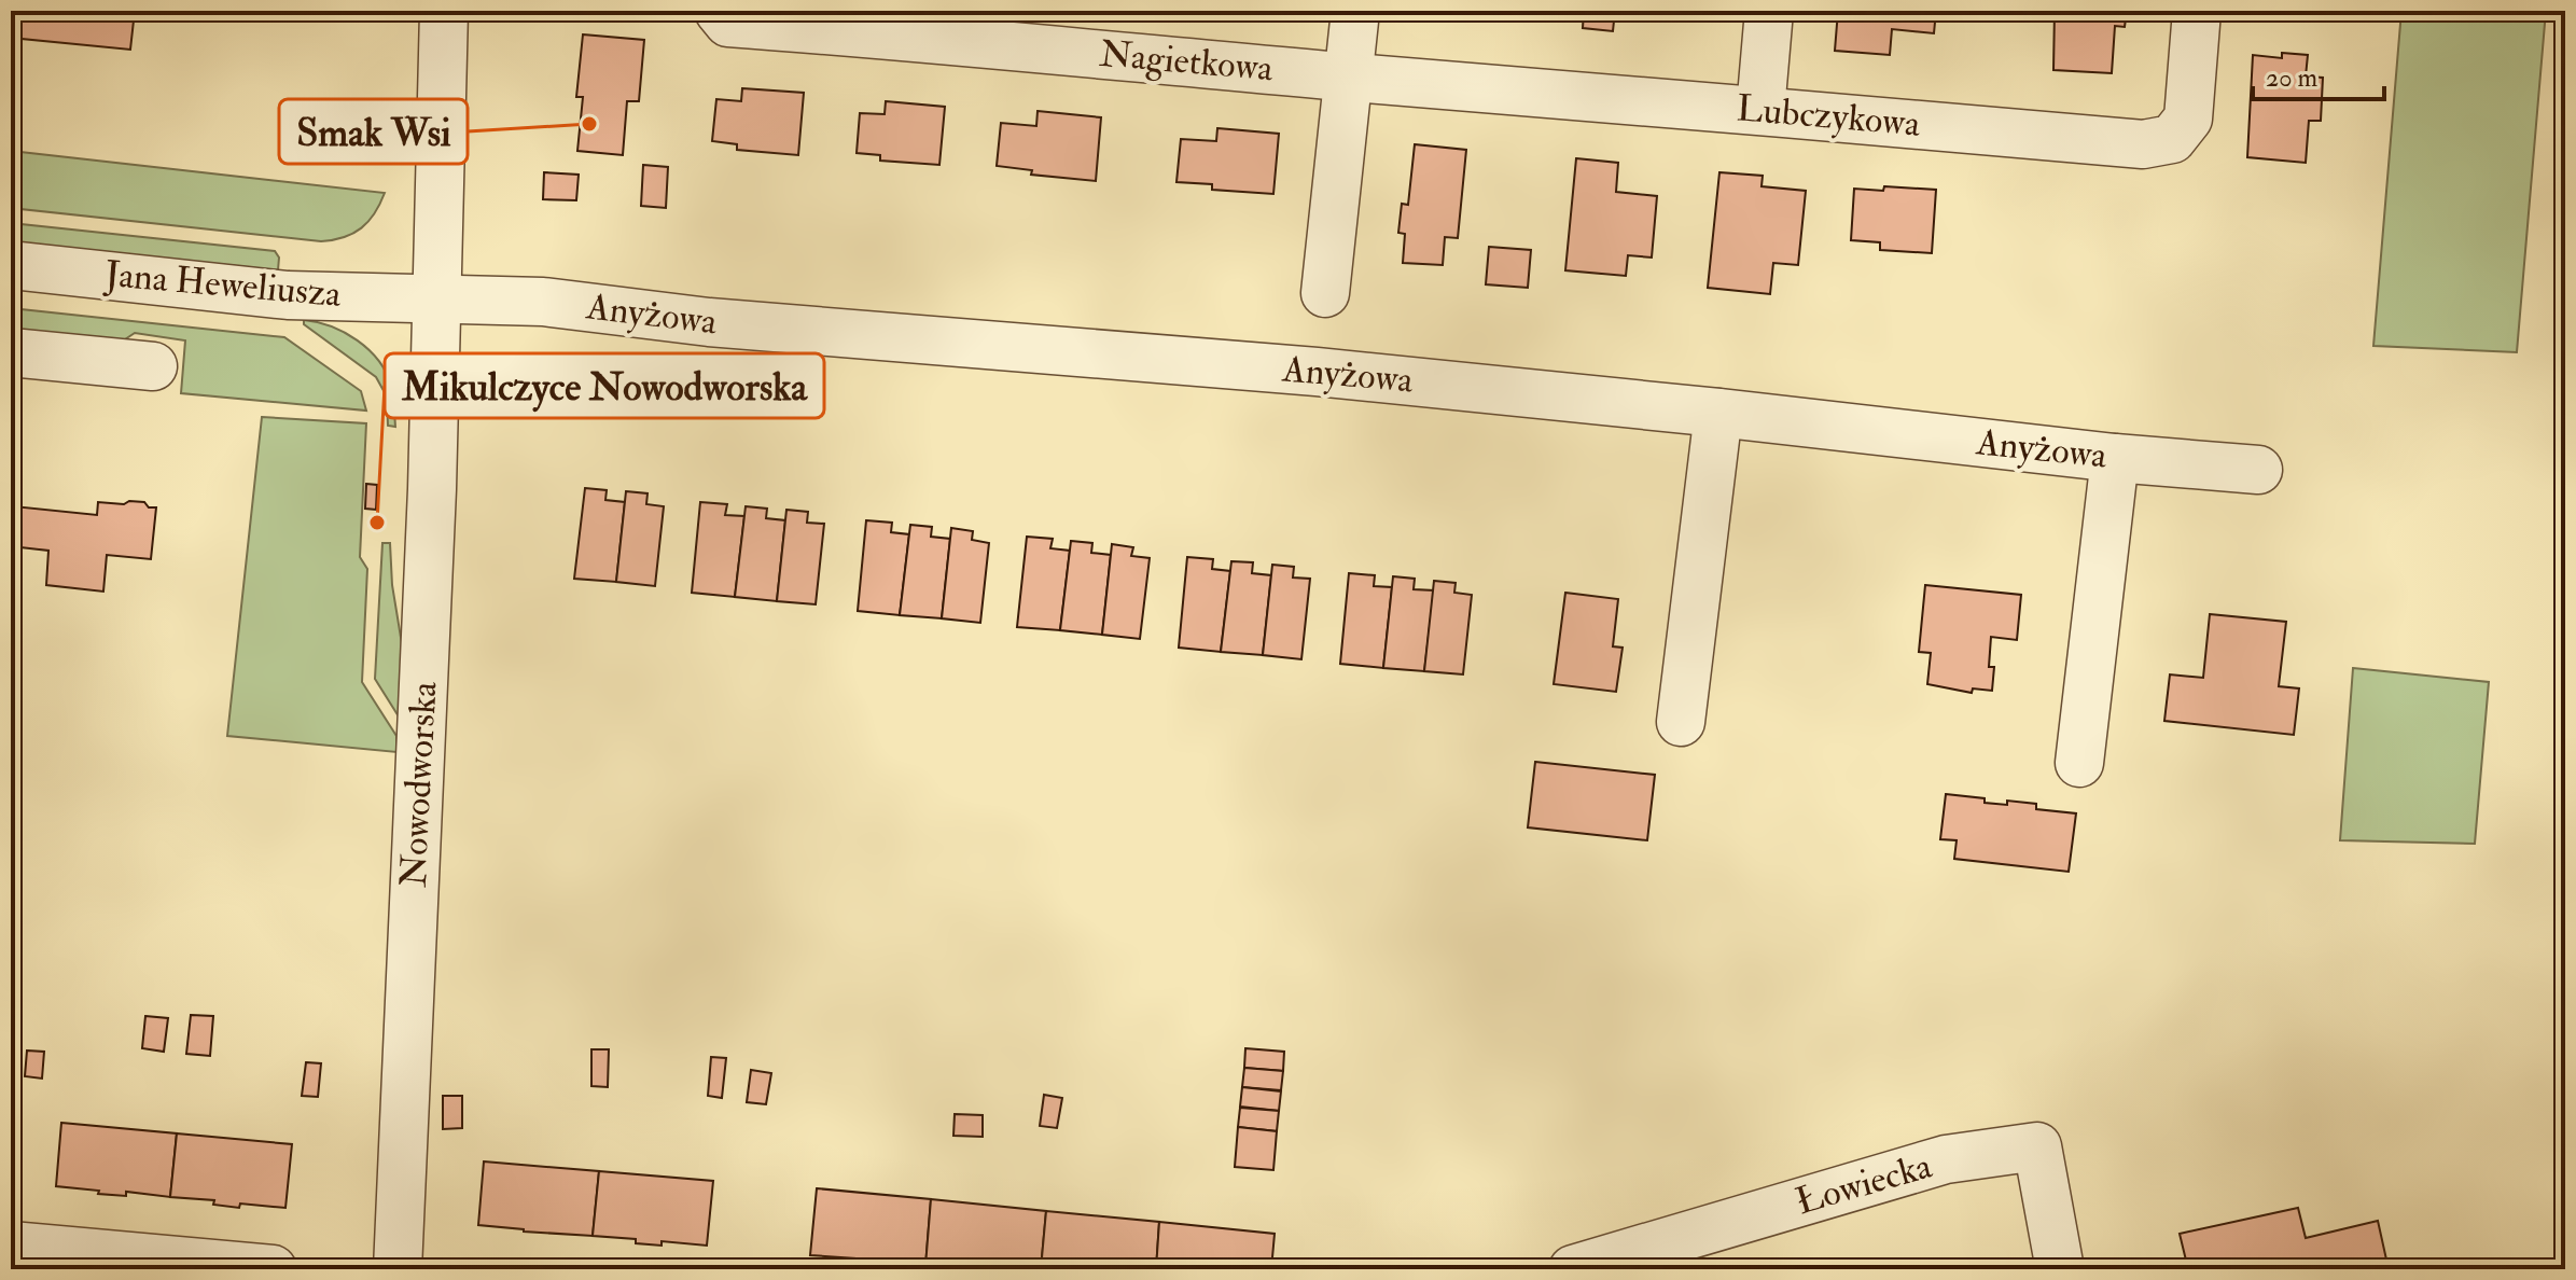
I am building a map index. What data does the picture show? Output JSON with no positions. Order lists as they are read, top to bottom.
{
  "streets": {
    "street": [
      "Nagietkowa",
      "Lubczykowa",
      "Jana Heweliusza",
      "Anyżowa",
      "Nowodworska",
      "Łowiecka"
    ]
  },
  "crossings": [
    ["Nagietkowa", "Lubczykowa"],
    ["Jana Heweliusza", "Anyżowa"],
    ["Jana Heweliusza", "Nowodworska"],
    ["Anyżowa", "Nowodworska"]
  ],
  "places": ["Smak Wsi", "Mikulczyce Nowodworska"],
  "scale_bar": "20 m"
}
